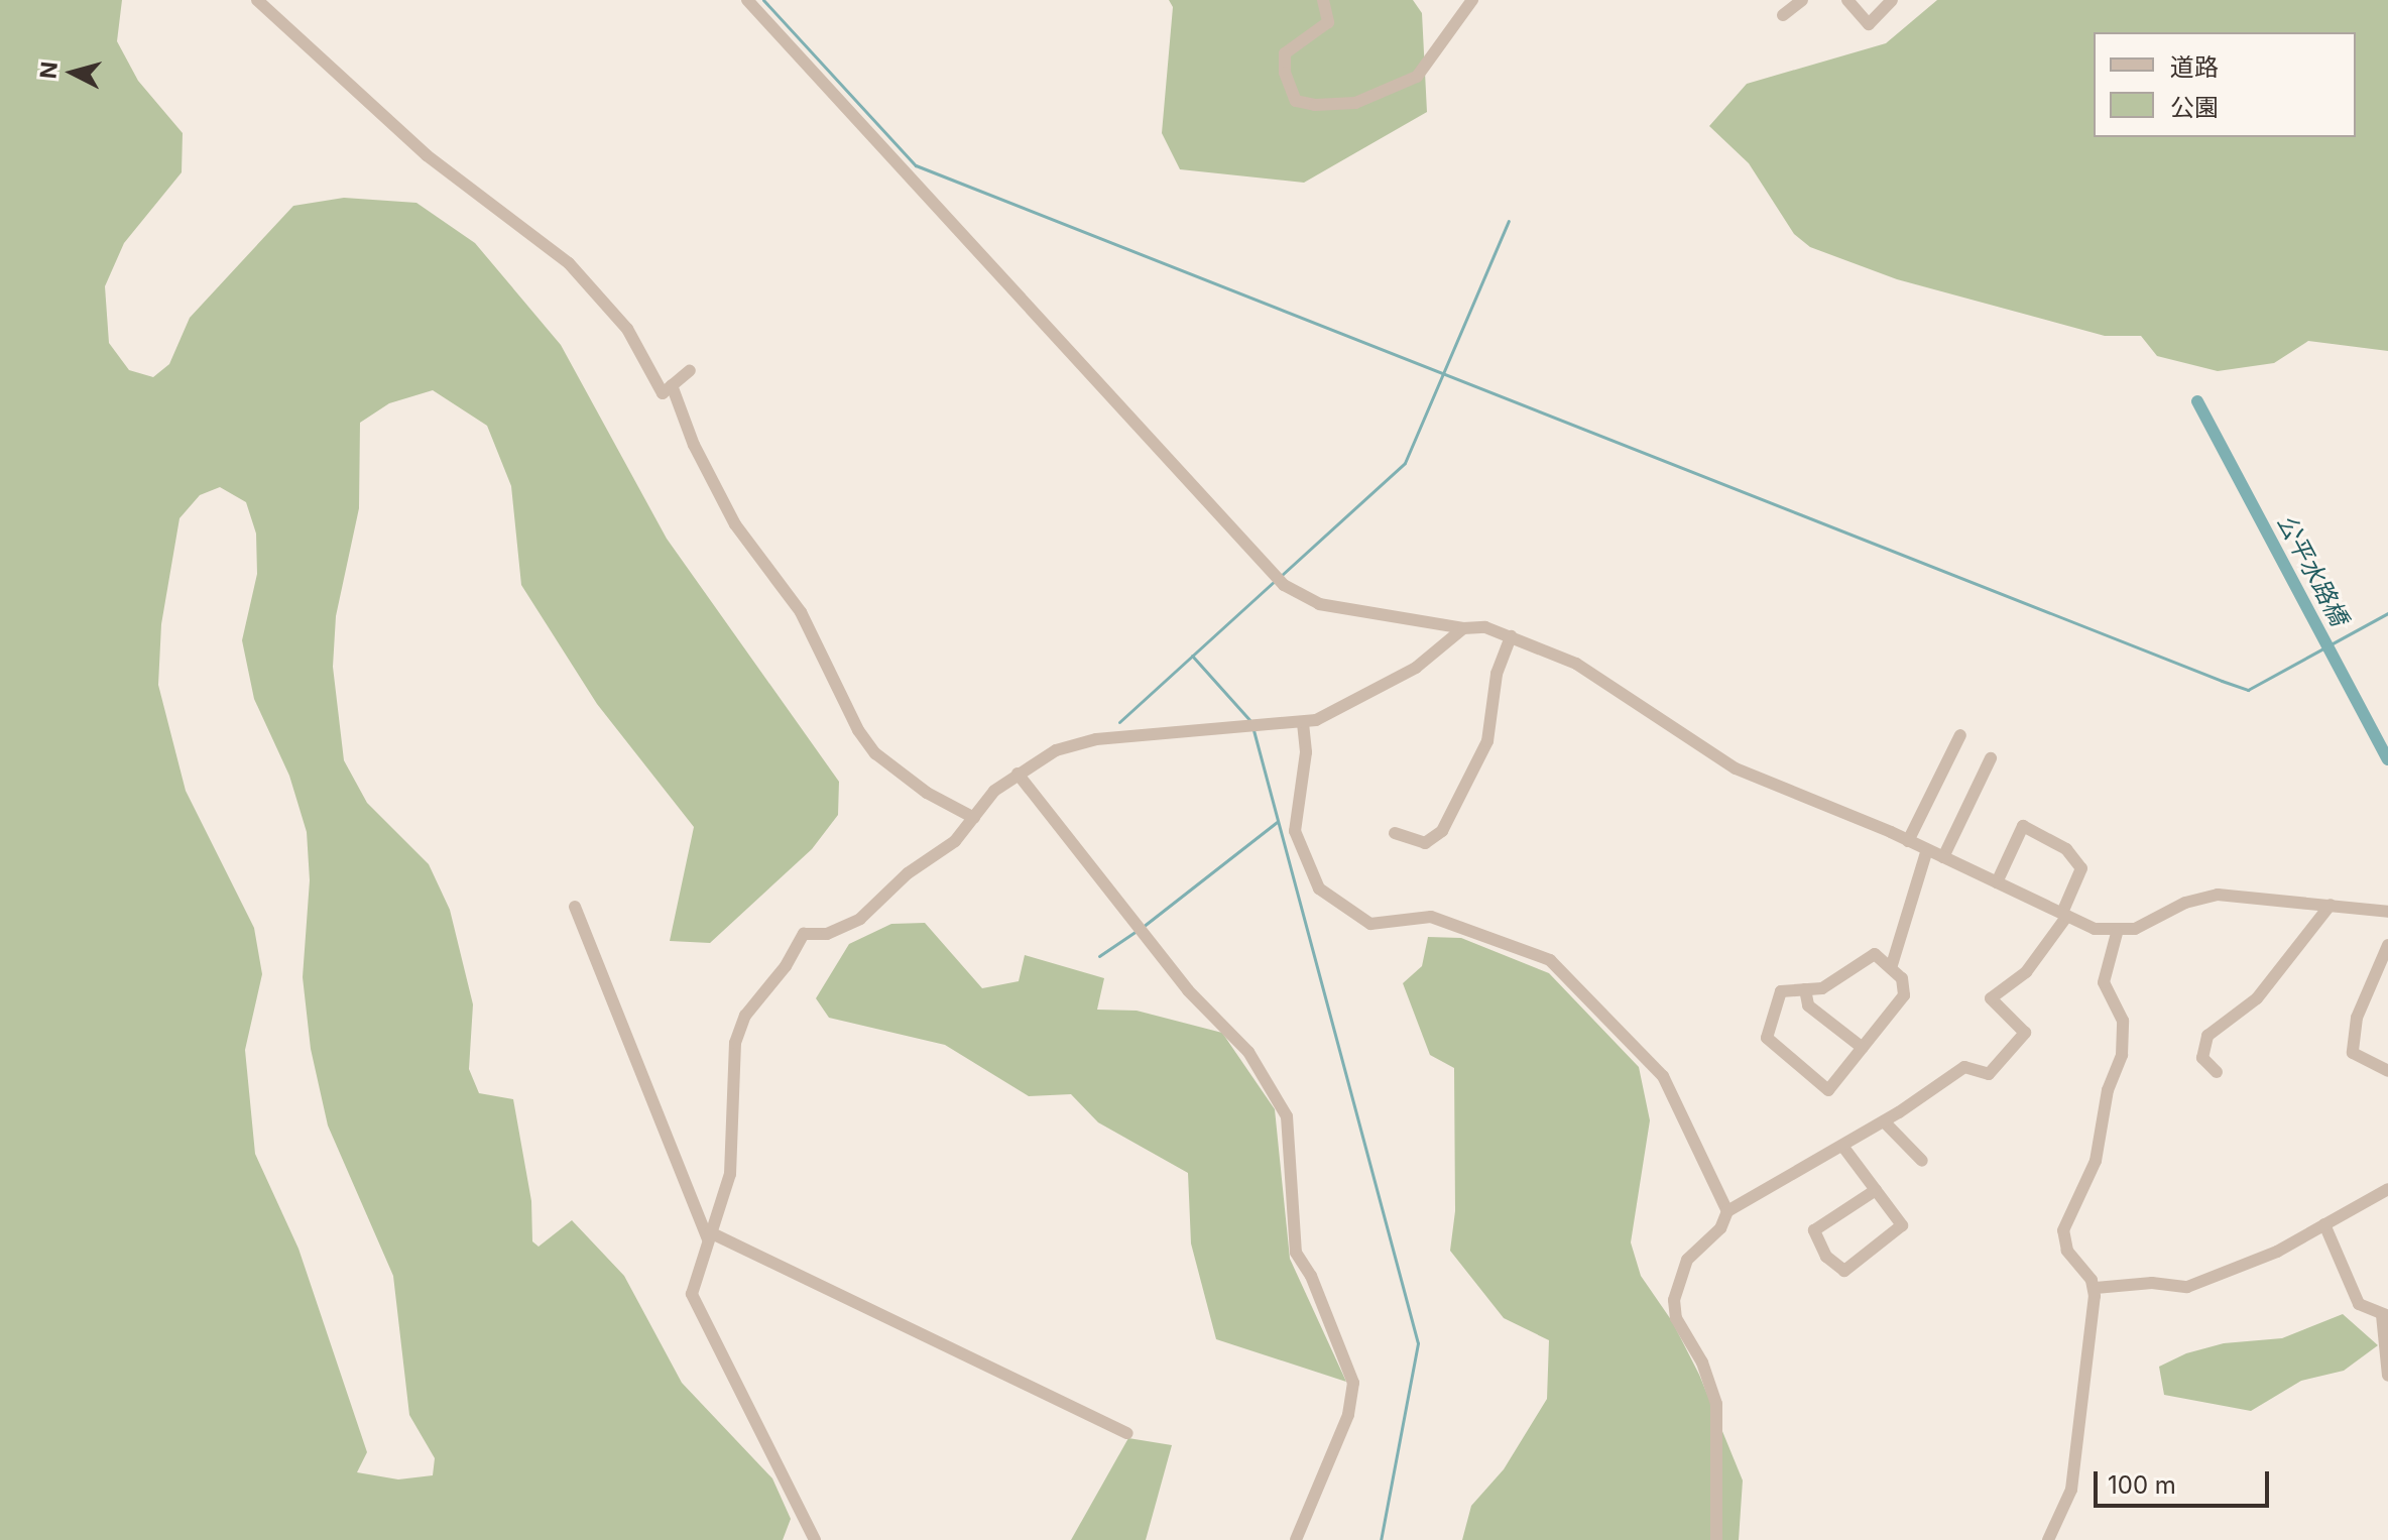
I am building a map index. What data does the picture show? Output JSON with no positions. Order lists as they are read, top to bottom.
{
  "water": ["公平水路橋"],
  "legend": ["道路", "公園"],
  "scale_bar": "100 m",
  "north": "left"
}
